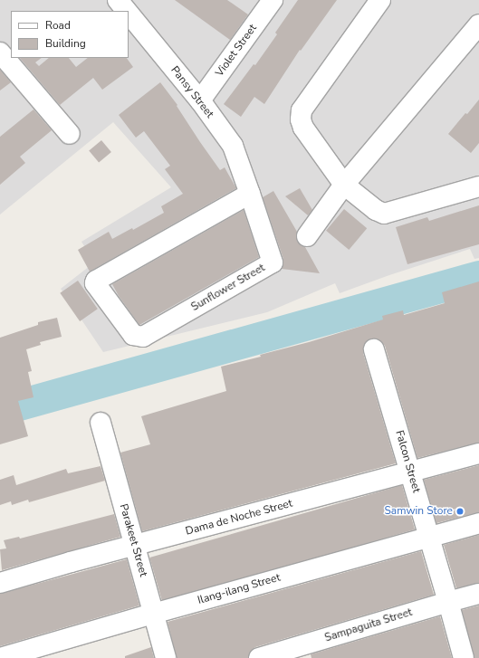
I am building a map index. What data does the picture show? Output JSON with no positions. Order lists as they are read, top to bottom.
{
  "streets": {
    "street": [
      "Violet Street",
      "Pansy Street",
      "Sunflower Street",
      "Falcon Street",
      "Dama de Noche Street",
      "Parakeet Street",
      "Ilang-ilang Street",
      "Sampaguita Street"
    ]
  },
  "crossings": [
    ["Violet Street", "Pansy Street"],
    ["Pansy Street", "Sunflower Street"],
    ["Falcon Street", "Dama de Noche Street"],
    ["Falcon Street", "Ilang-ilang Street"],
    ["Falcon Street", "Sampaguita Street"],
    ["Dama de Noche Street", "Parakeet Street"],
    ["Parakeet Street", "Ilang-ilang Street"]
  ],
  "places": ["Samwin Store"],
  "legend": ["Road", "Building"]
}
